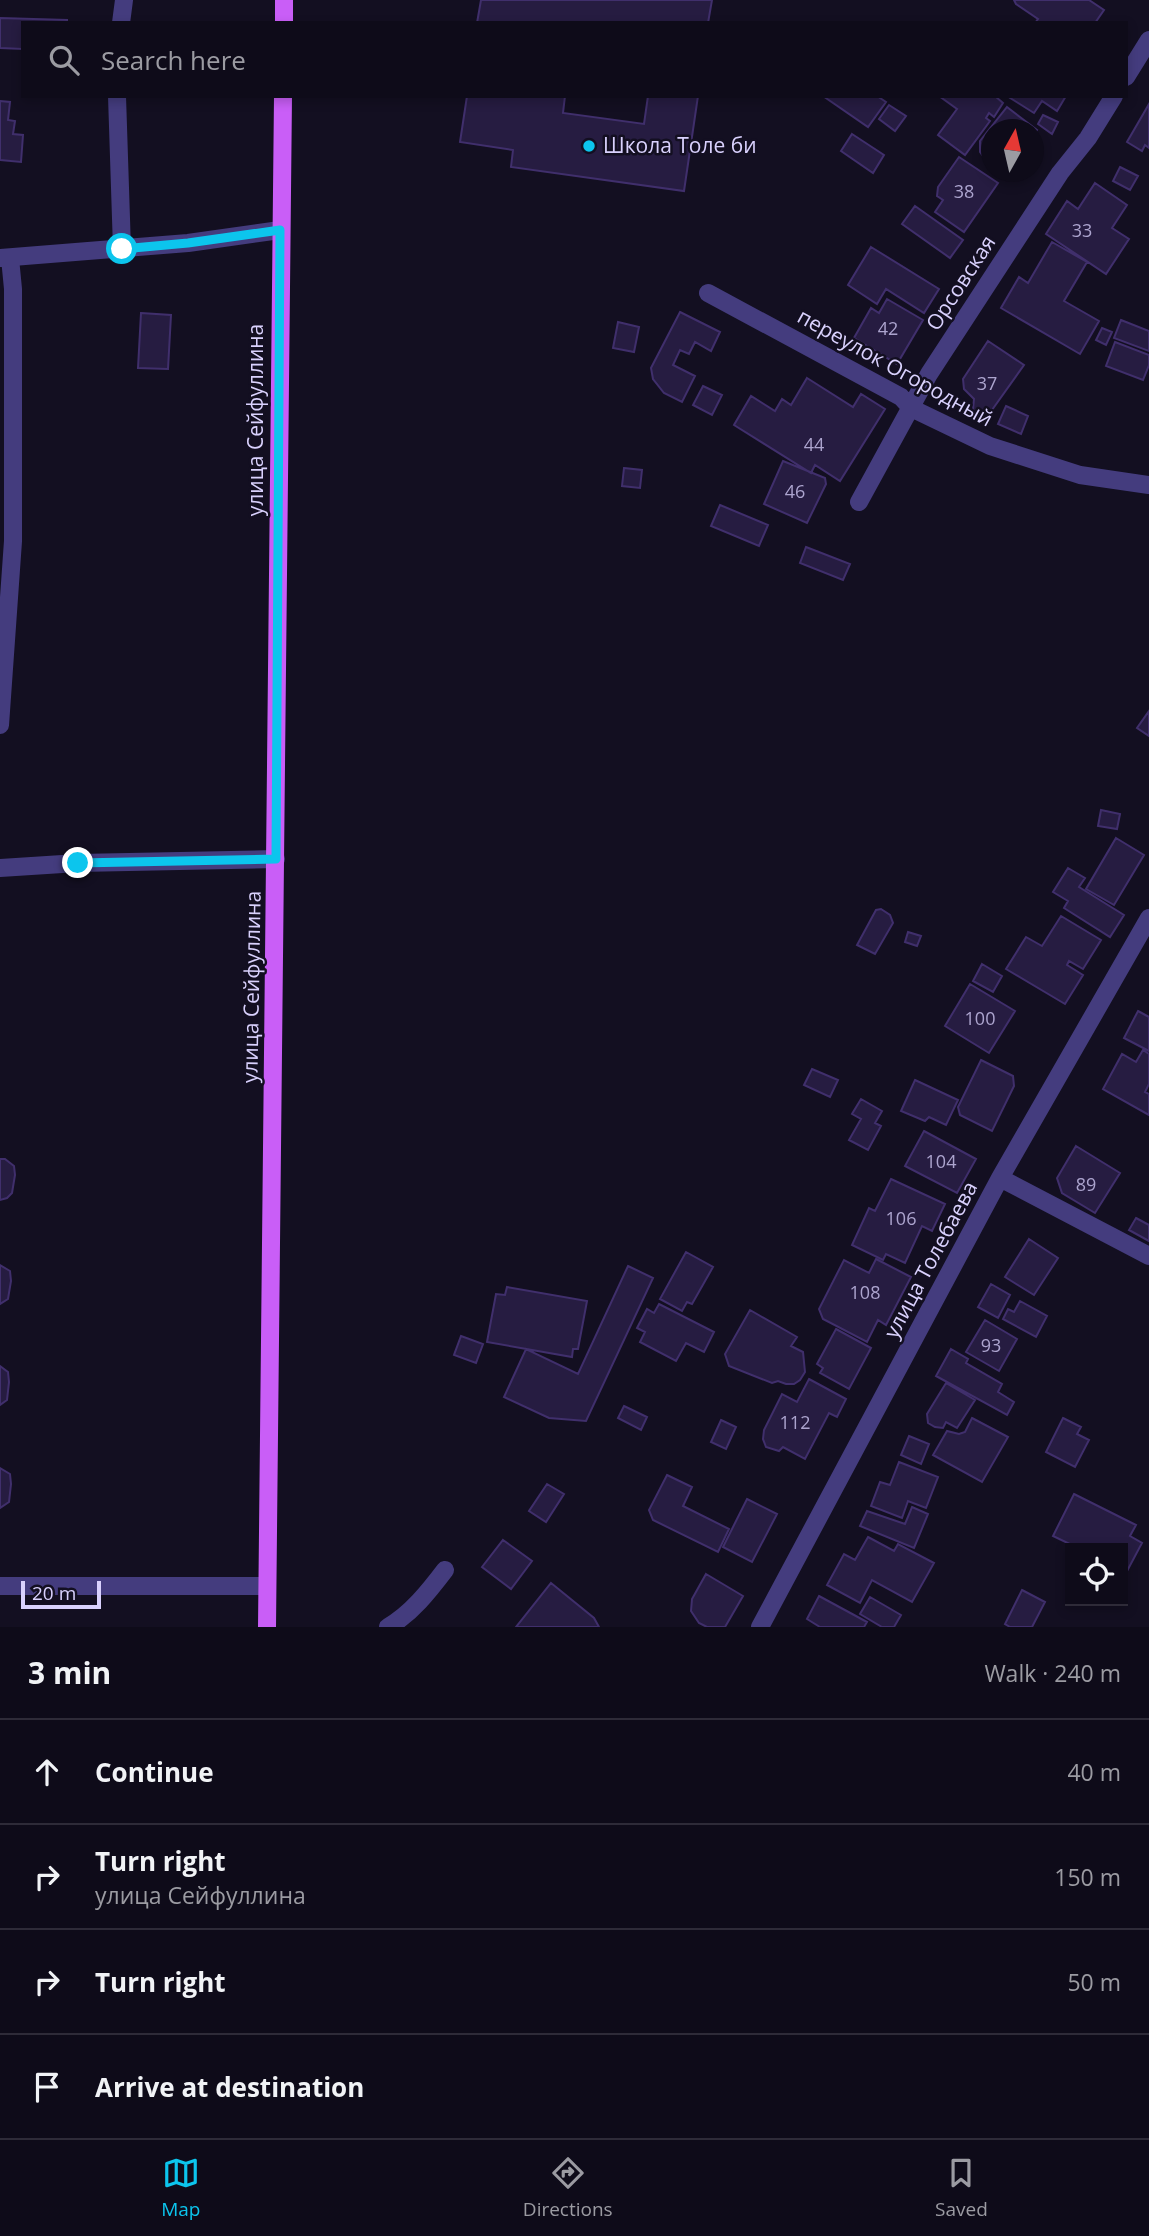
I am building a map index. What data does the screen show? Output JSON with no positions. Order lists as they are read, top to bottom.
{
  "streets": {
    "main road": ["улица Сейфуллина"],
    "street": ["Орсовская", "переулок Огородный", "улица Толебаева"]
  },
  "crossings": [
    ["Орсовская", "переулок Огородный"]
  ],
  "places": ["Школа Толе би"],
  "house_numbers": [
    "38",
    "33",
    "42",
    "37",
    "44",
    "46",
    "100",
    "104",
    "89",
    "106",
    "108",
    "93",
    "112"
  ],
  "scale_bar": "20 m",
  "north": "top",
  "page": {
    "search": "Search here",
    "scale": "20 m",
    "heading": ["3 min", "Walk · 240 m"],
    "list": [
      ["Continue", "40 m"],
      ["Turn right", "улица Сейфуллина", "150 m"],
      ["Turn right", "50 m"],
      "Arrive at destination"
    ],
    "nav": ["Map", "Directions", "Saved"]
  }
}
